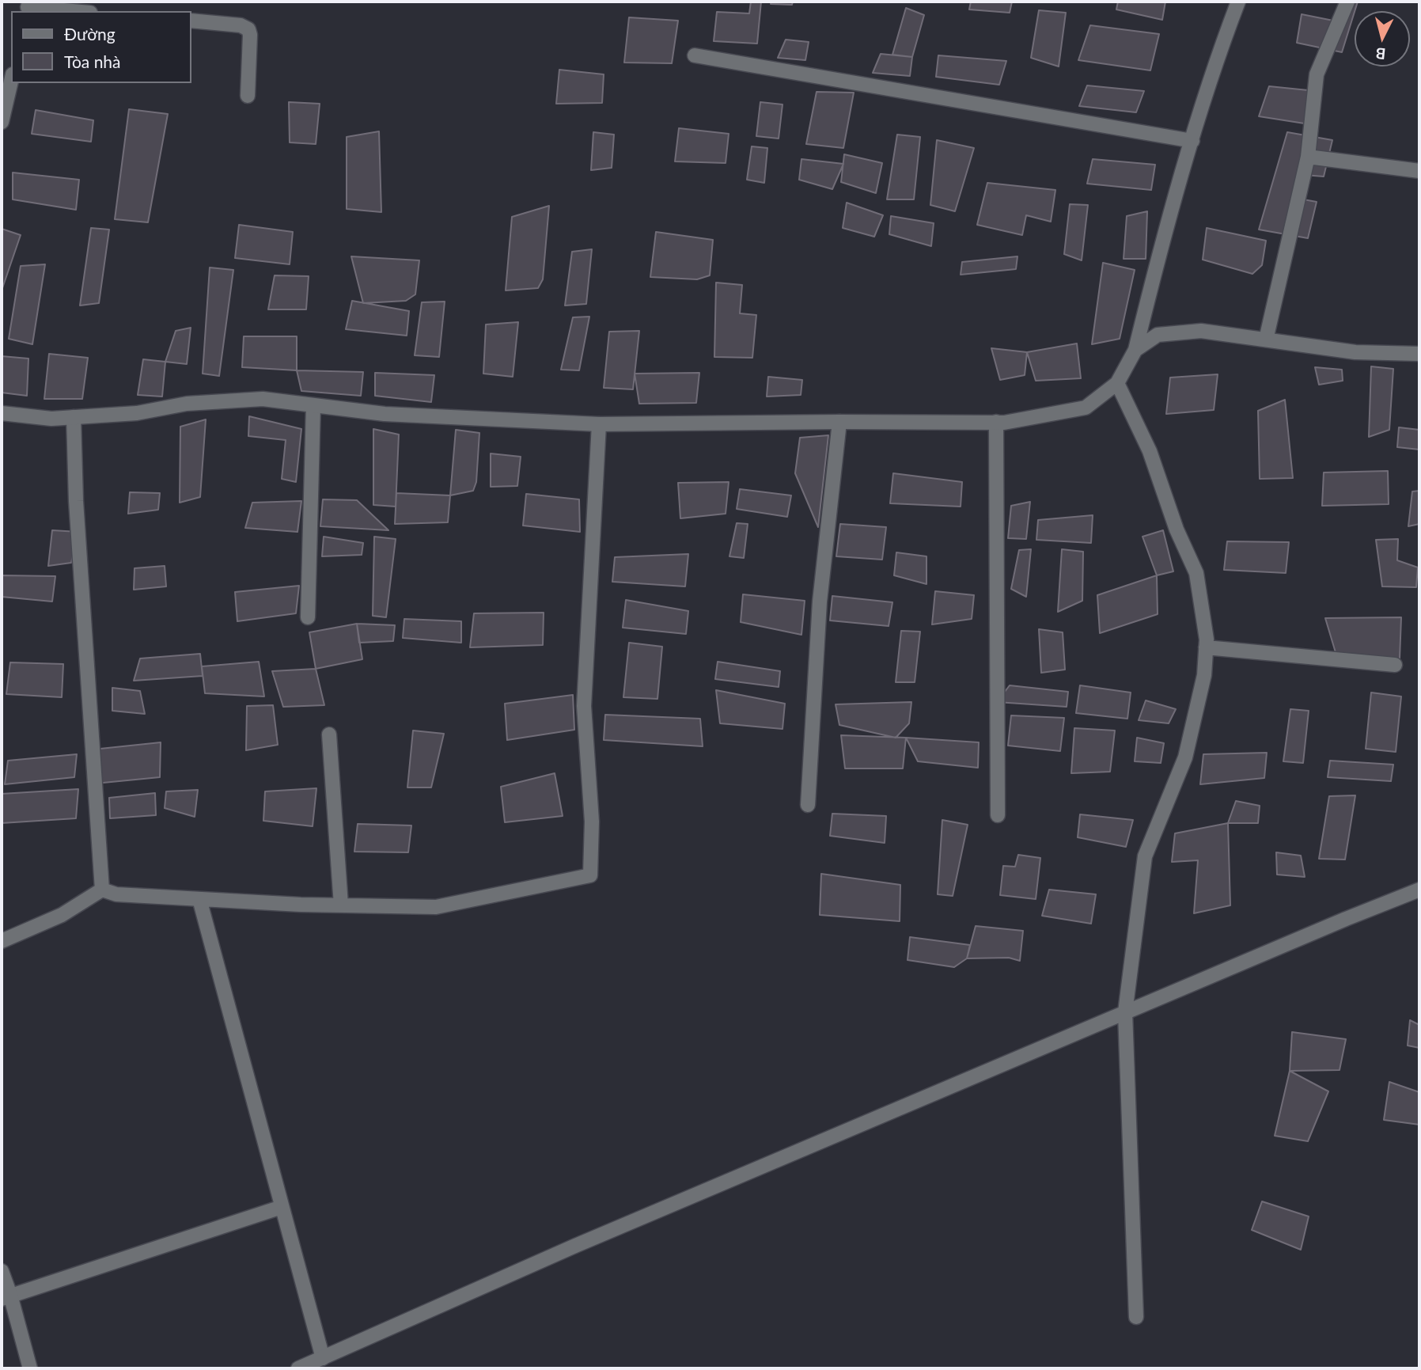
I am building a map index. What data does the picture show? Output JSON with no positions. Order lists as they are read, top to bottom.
{
  "legend": ["Đường", "Tòa nhà"],
  "north": "bottom"
}
